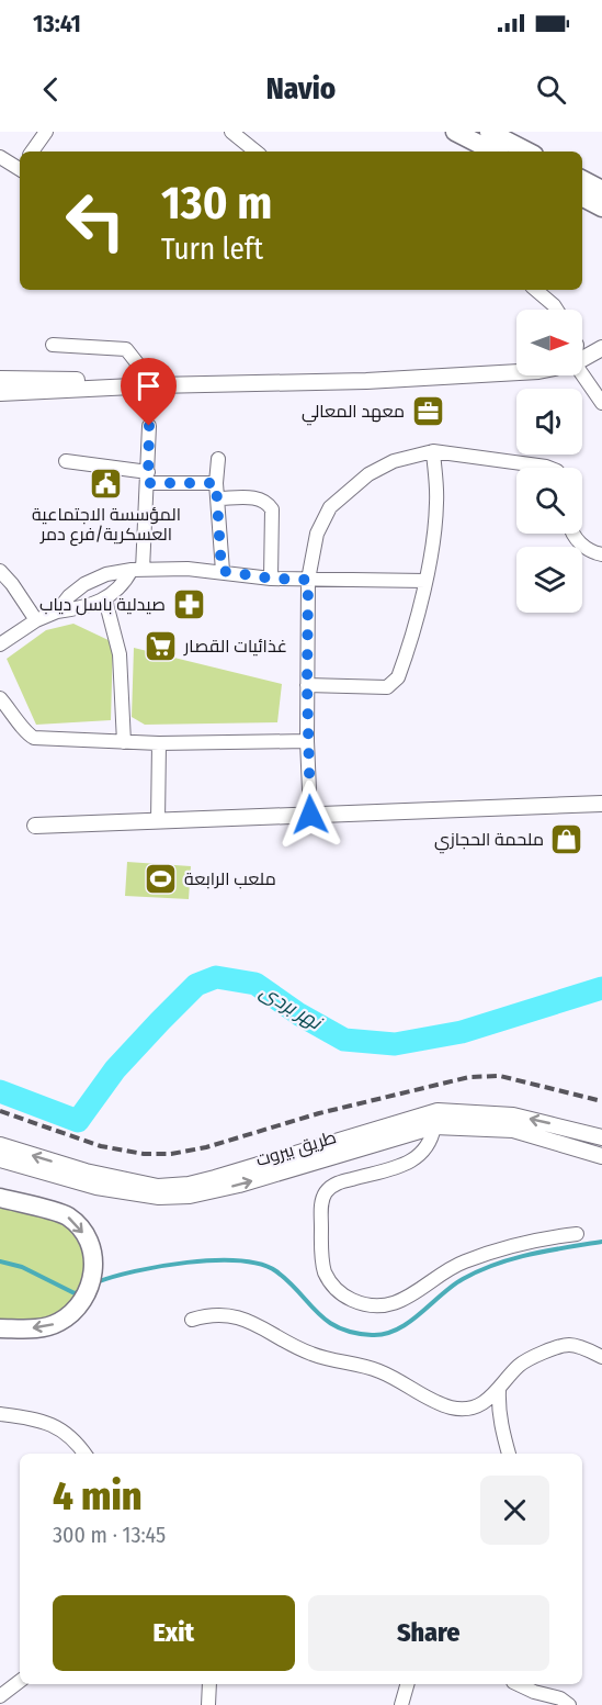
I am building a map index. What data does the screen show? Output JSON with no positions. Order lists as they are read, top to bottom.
{
  "streets": {
    "street": ["طريق بيروت"]
  },
  "water": ["نهر بردى"],
  "places": {
    "office": ["معهد المعالي"],
    "public building": ["المؤسسة الاجتماعية العسكرية/فرع دمر"],
    "pharmacy": ["صيدلية باسل دياب"],
    "supermarket": ["غذائيات القصار"],
    "shop": ["ملحمة الحجازي"],
    "sports": ["ملعب الرابعة"]
  },
  "north": "right",
  "page": {
    "status": "13:41",
    "header": "Navio",
    "turn": ["130 m", "Turn left"],
    "heading": ["4 min", "300 m · 13:45"],
    "buttons": ["Exit", "Share"]
  }
}
